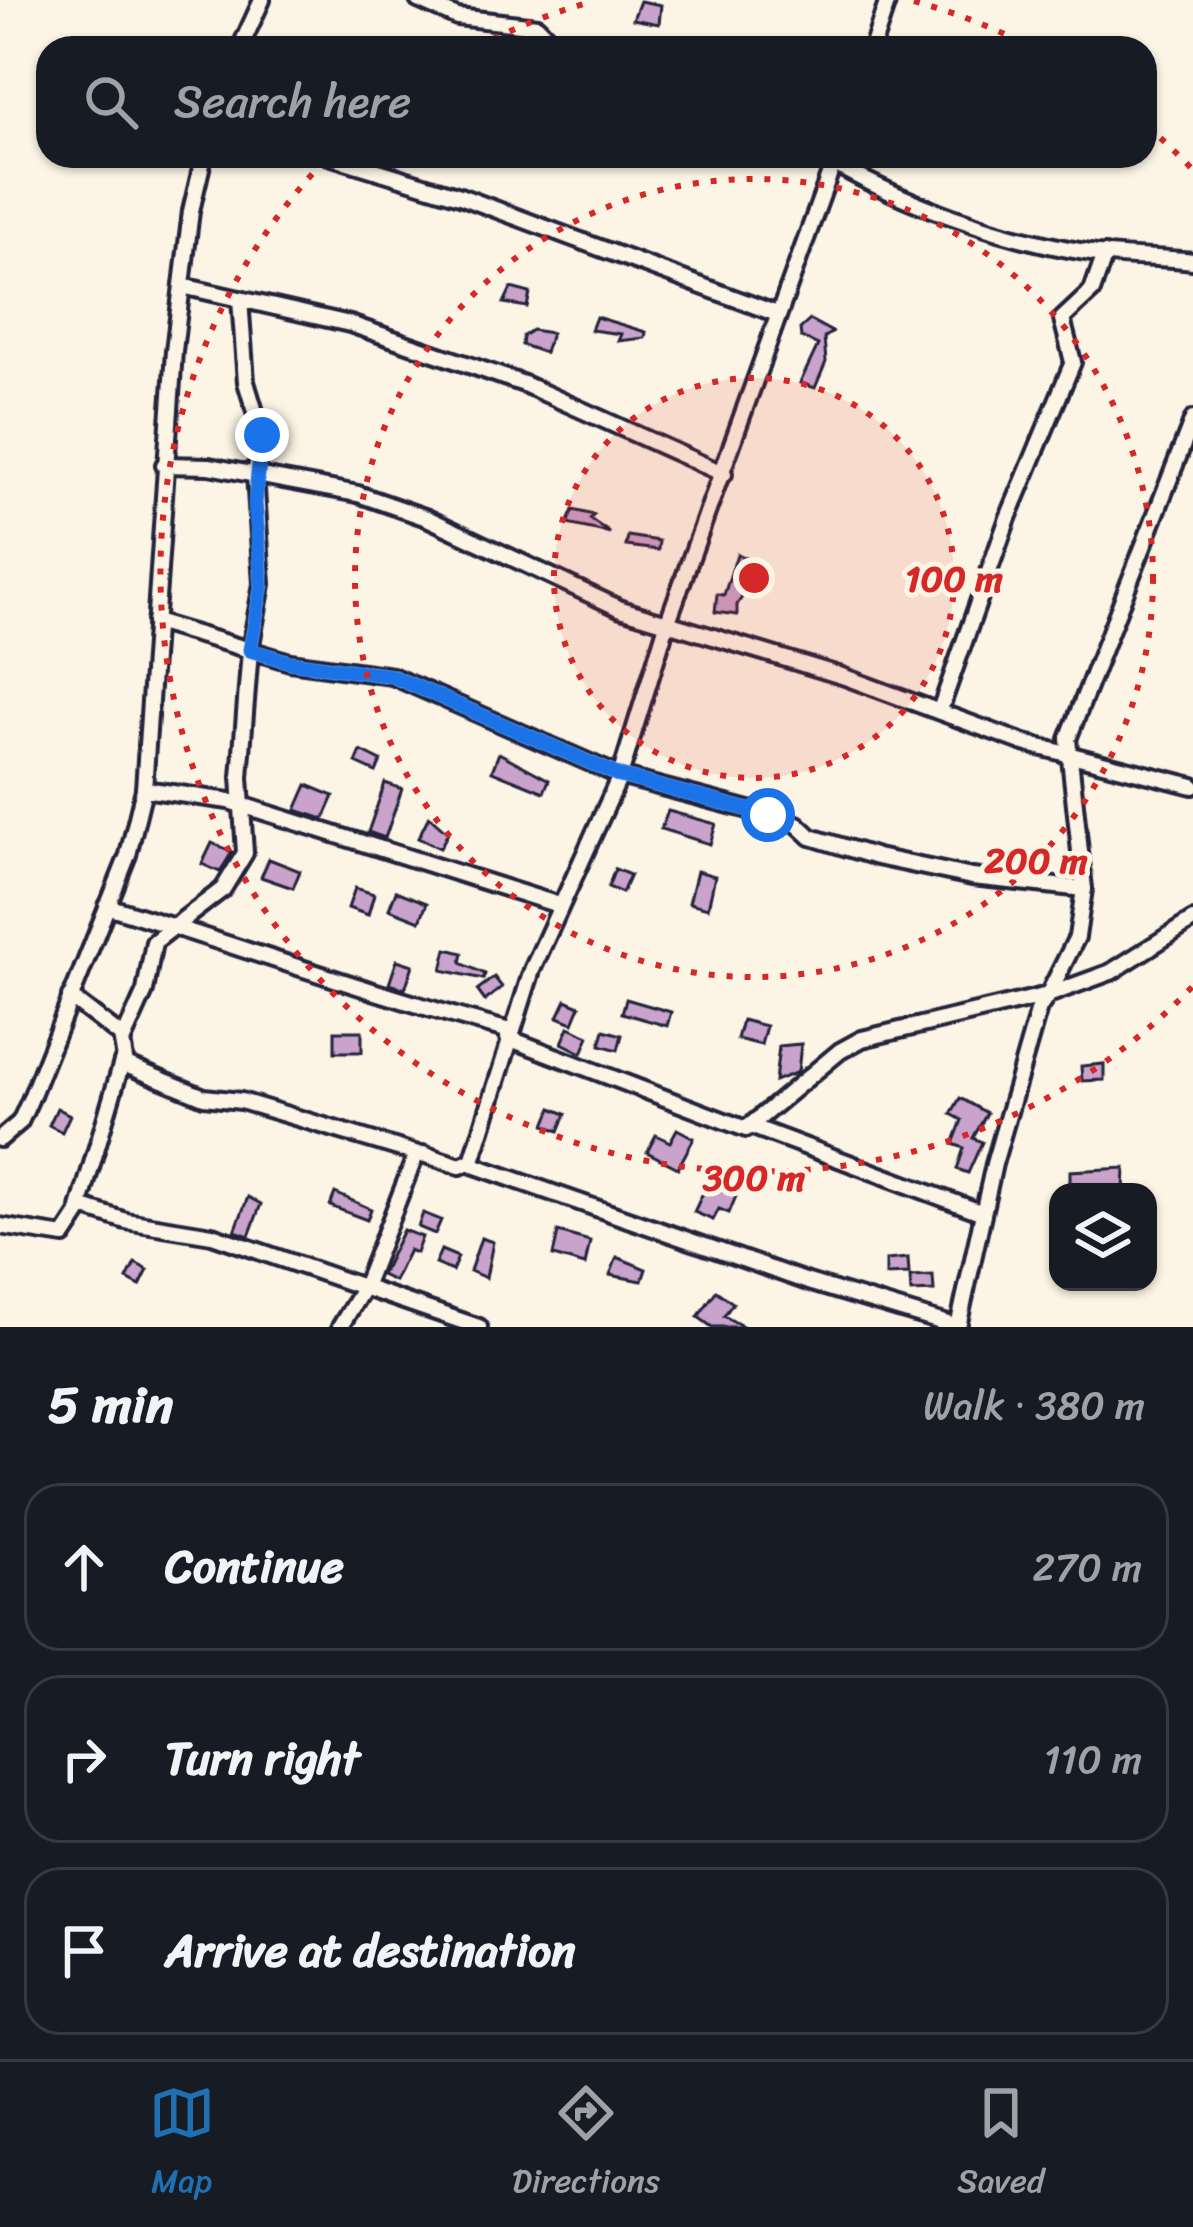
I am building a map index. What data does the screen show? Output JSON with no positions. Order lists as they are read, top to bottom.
{
  "page": {
    "search": "Search here",
    "heading": ["5 min", "Walk · 380 m"],
    "list": [
      ["Continue", "270 m"],
      ["Turn right", "110 m"],
      "Arrive at destination"
    ],
    "nav": ["Map", "Directions", "Saved"]
  },
  "rings": ["100 m", "200 m", "300 m"]
}
